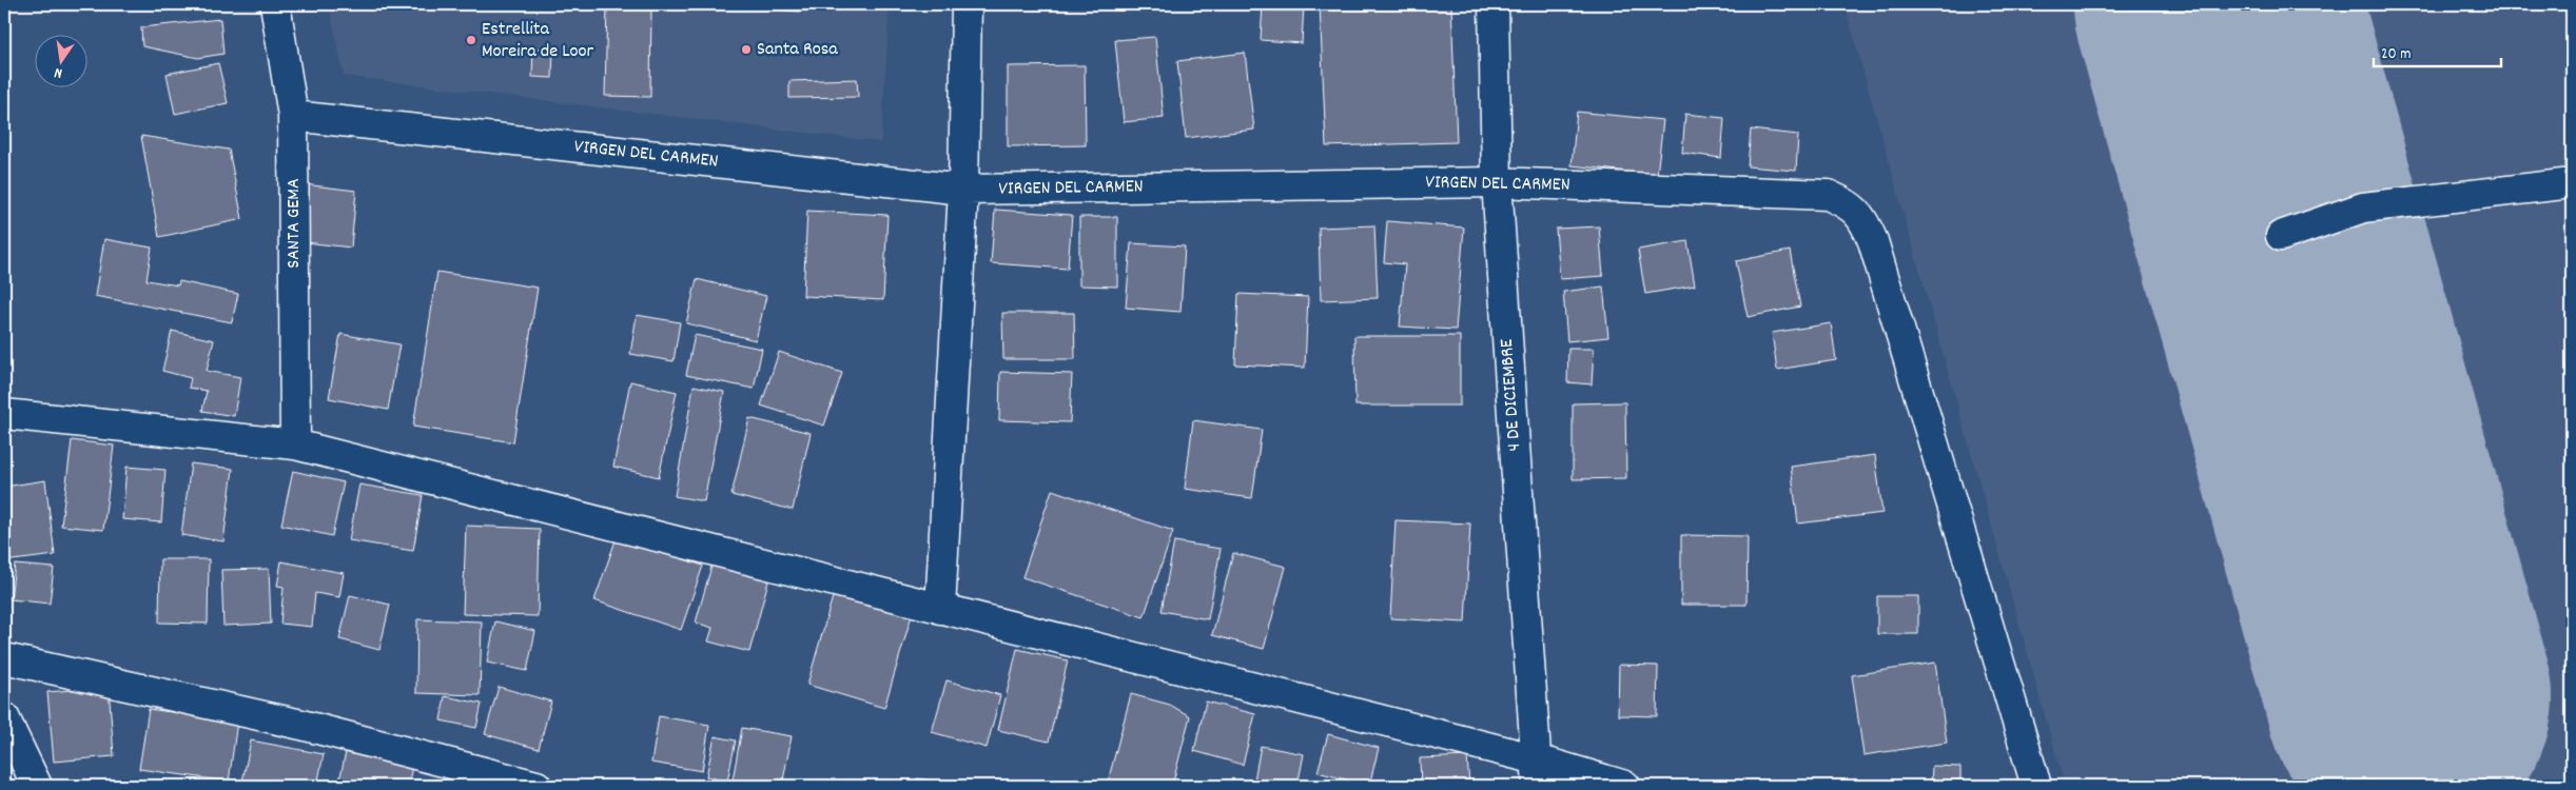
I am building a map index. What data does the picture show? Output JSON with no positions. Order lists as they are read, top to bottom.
{
  "streets": {
    "street": ["VIRGEN DEL CARMEN", "SANTA GEMA", "4 DE DICIEMBRE"]
  },
  "crossings": [
    ["VIRGEN DEL CARMEN", "SANTA GEMA"],
    ["VIRGEN DEL CARMEN", "4 DE DICIEMBRE"]
  ],
  "places": ["Estrellita Moreira de Loor", "Santa Rosa"],
  "scale_bar": "20 m",
  "north": "bottom"
}
